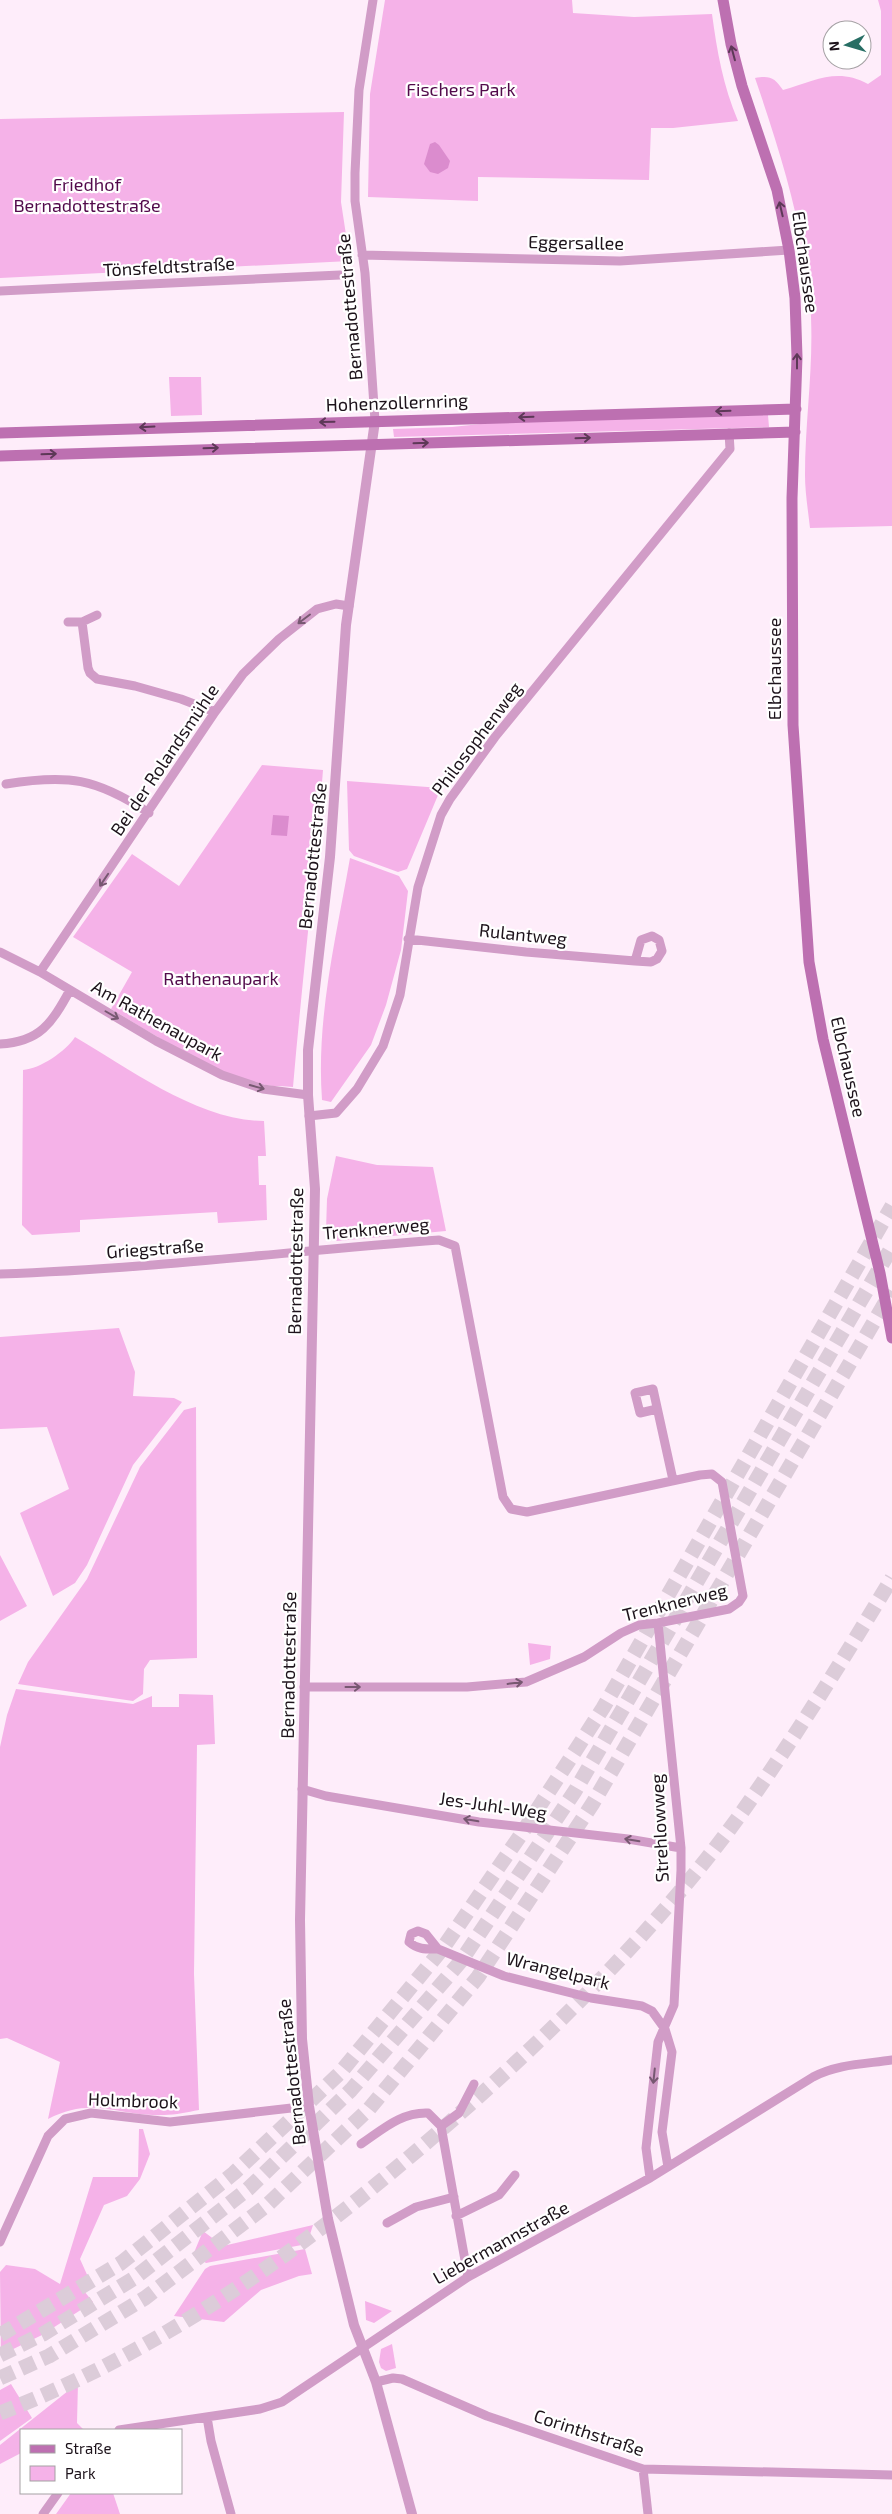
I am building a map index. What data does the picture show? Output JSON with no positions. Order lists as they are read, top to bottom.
{
  "streets": {
    "main road": ["Elbchaussee", "Hohenzollernring"],
    "street": [
      "Eggersallee",
      "Tönsfeldtstraße",
      "Bernadottestraße",
      "Philosophenweg",
      "Bei der Rolandsmühle",
      "Rulantweg",
      "Am Rathenaupark",
      "Trenknerweg",
      "Griegstraße",
      "Jes-Juhl-Weg",
      "Strehlowweg",
      "Wrangelpark",
      "Holmbrook",
      "Liebermannstraße",
      "Corinthstraße"
    ]
  },
  "crossings": [
    ["Eggersallee", "Elbchaussee"],
    ["Eggersallee", "Bernadottestraße"],
    ["Elbchaussee", "Hohenzollernring"],
    ["Bernadottestraße", "Hohenzollernring"],
    ["Bernadottestraße", "Philosophenweg"],
    ["Bernadottestraße", "Bei der Rolandsmühle"],
    ["Bernadottestraße", "Am Rathenaupark"],
    ["Bernadottestraße", "Trenknerweg"],
    ["Bernadottestraße", "Griegstraße"],
    ["Bernadottestraße", "Jes-Juhl-Weg"],
    ["Bernadottestraße", "Holmbrook"],
    ["Bernadottestraße", "Liebermannstraße"],
    ["Bernadottestraße", "Corinthstraße"],
    ["Philosophenweg", "Rulantweg"],
    ["Bei der Rolandsmühle", "Am Rathenaupark"],
    ["Trenknerweg", "Griegstraße"],
    ["Trenknerweg", "Strehlowweg"],
    ["Jes-Juhl-Weg", "Strehlowweg"],
    ["Strehlowweg", "Wrangelpark"],
    ["Strehlowweg", "Liebermannstraße"]
  ],
  "one_way": ["Bei der Rolandsmühle", "Am Rathenaupark", "Jes-Juhl-Weg"],
  "parks": ["Fischers Park", "Friedhof Bernadottestraße", "Rathenaupark"],
  "legend": ["Straße", "Park"],
  "north": "left"
}
